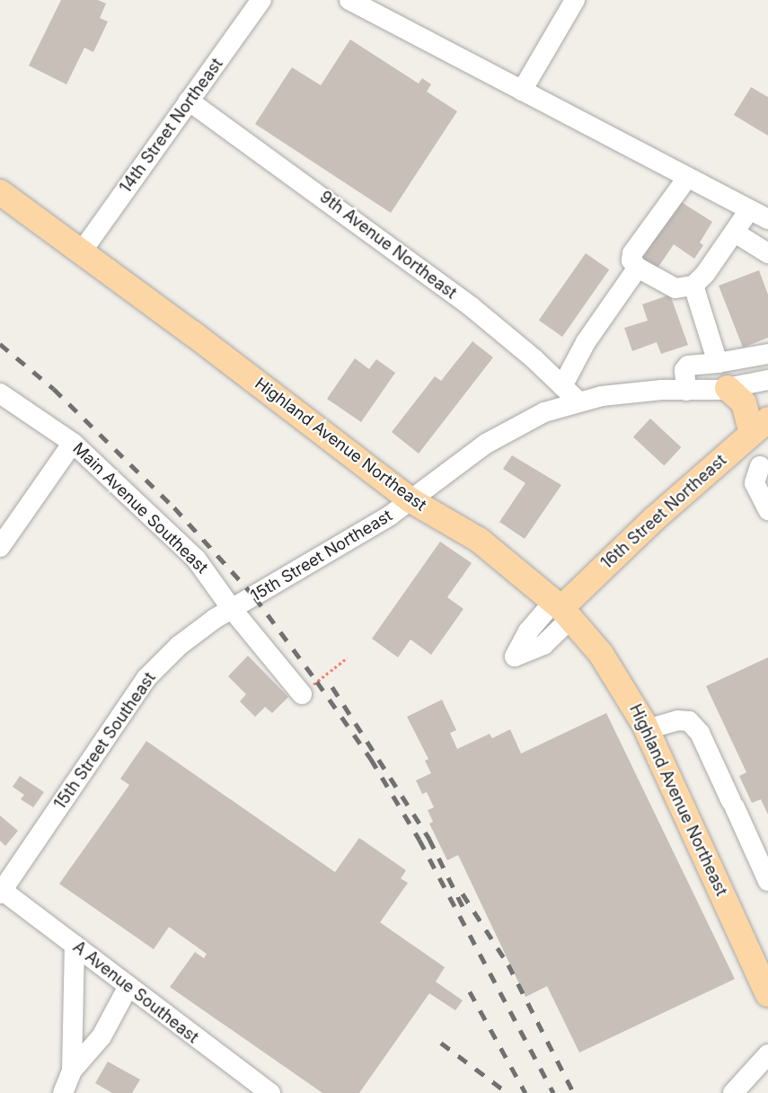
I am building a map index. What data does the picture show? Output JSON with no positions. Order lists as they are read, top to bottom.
{
  "streets": {
    "main road": ["Highland Avenue Northeast", "16th Street Northeast"],
    "street": [
      "14th Street Northeast",
      "9th Avenue Northeast",
      "Main Avenue Southeast",
      "15th Street Northeast",
      "15th Street Southeast",
      "A Avenue Southeast"
    ]
  },
  "crossings": [
    ["14th Street Northeast", "9th Avenue Northeast"],
    ["14th Street Northeast", "Highland Avenue Northeast"],
    ["9th Avenue Northeast", "15th Street Northeast"],
    ["Highland Avenue Northeast", "16th Street Northeast"],
    ["Highland Avenue Northeast", "15th Street Northeast"],
    ["Main Avenue Southeast", "15th Street Northeast"],
    ["Main Avenue Southeast", "15th Street Southeast"],
    ["15th Street Northeast", "15th Street Southeast"],
    ["15th Street Southeast", "A Avenue Southeast"]
  ]
}
